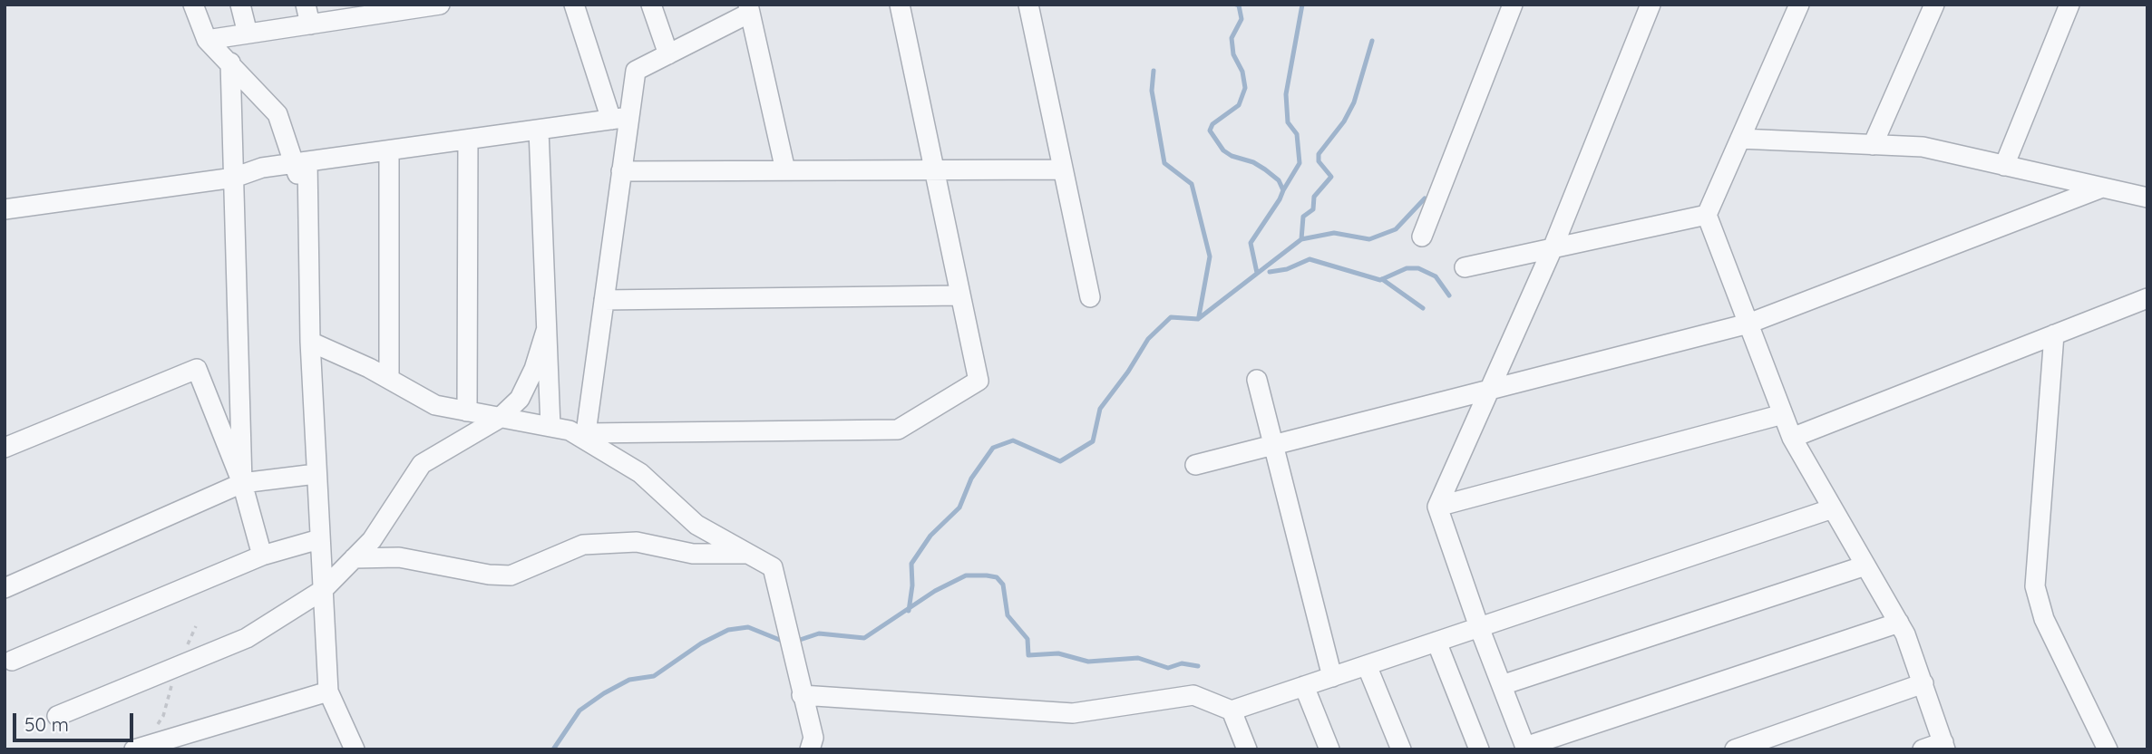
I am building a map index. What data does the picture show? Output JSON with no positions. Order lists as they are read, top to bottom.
{
  "scale_bar": "50 m"
}
